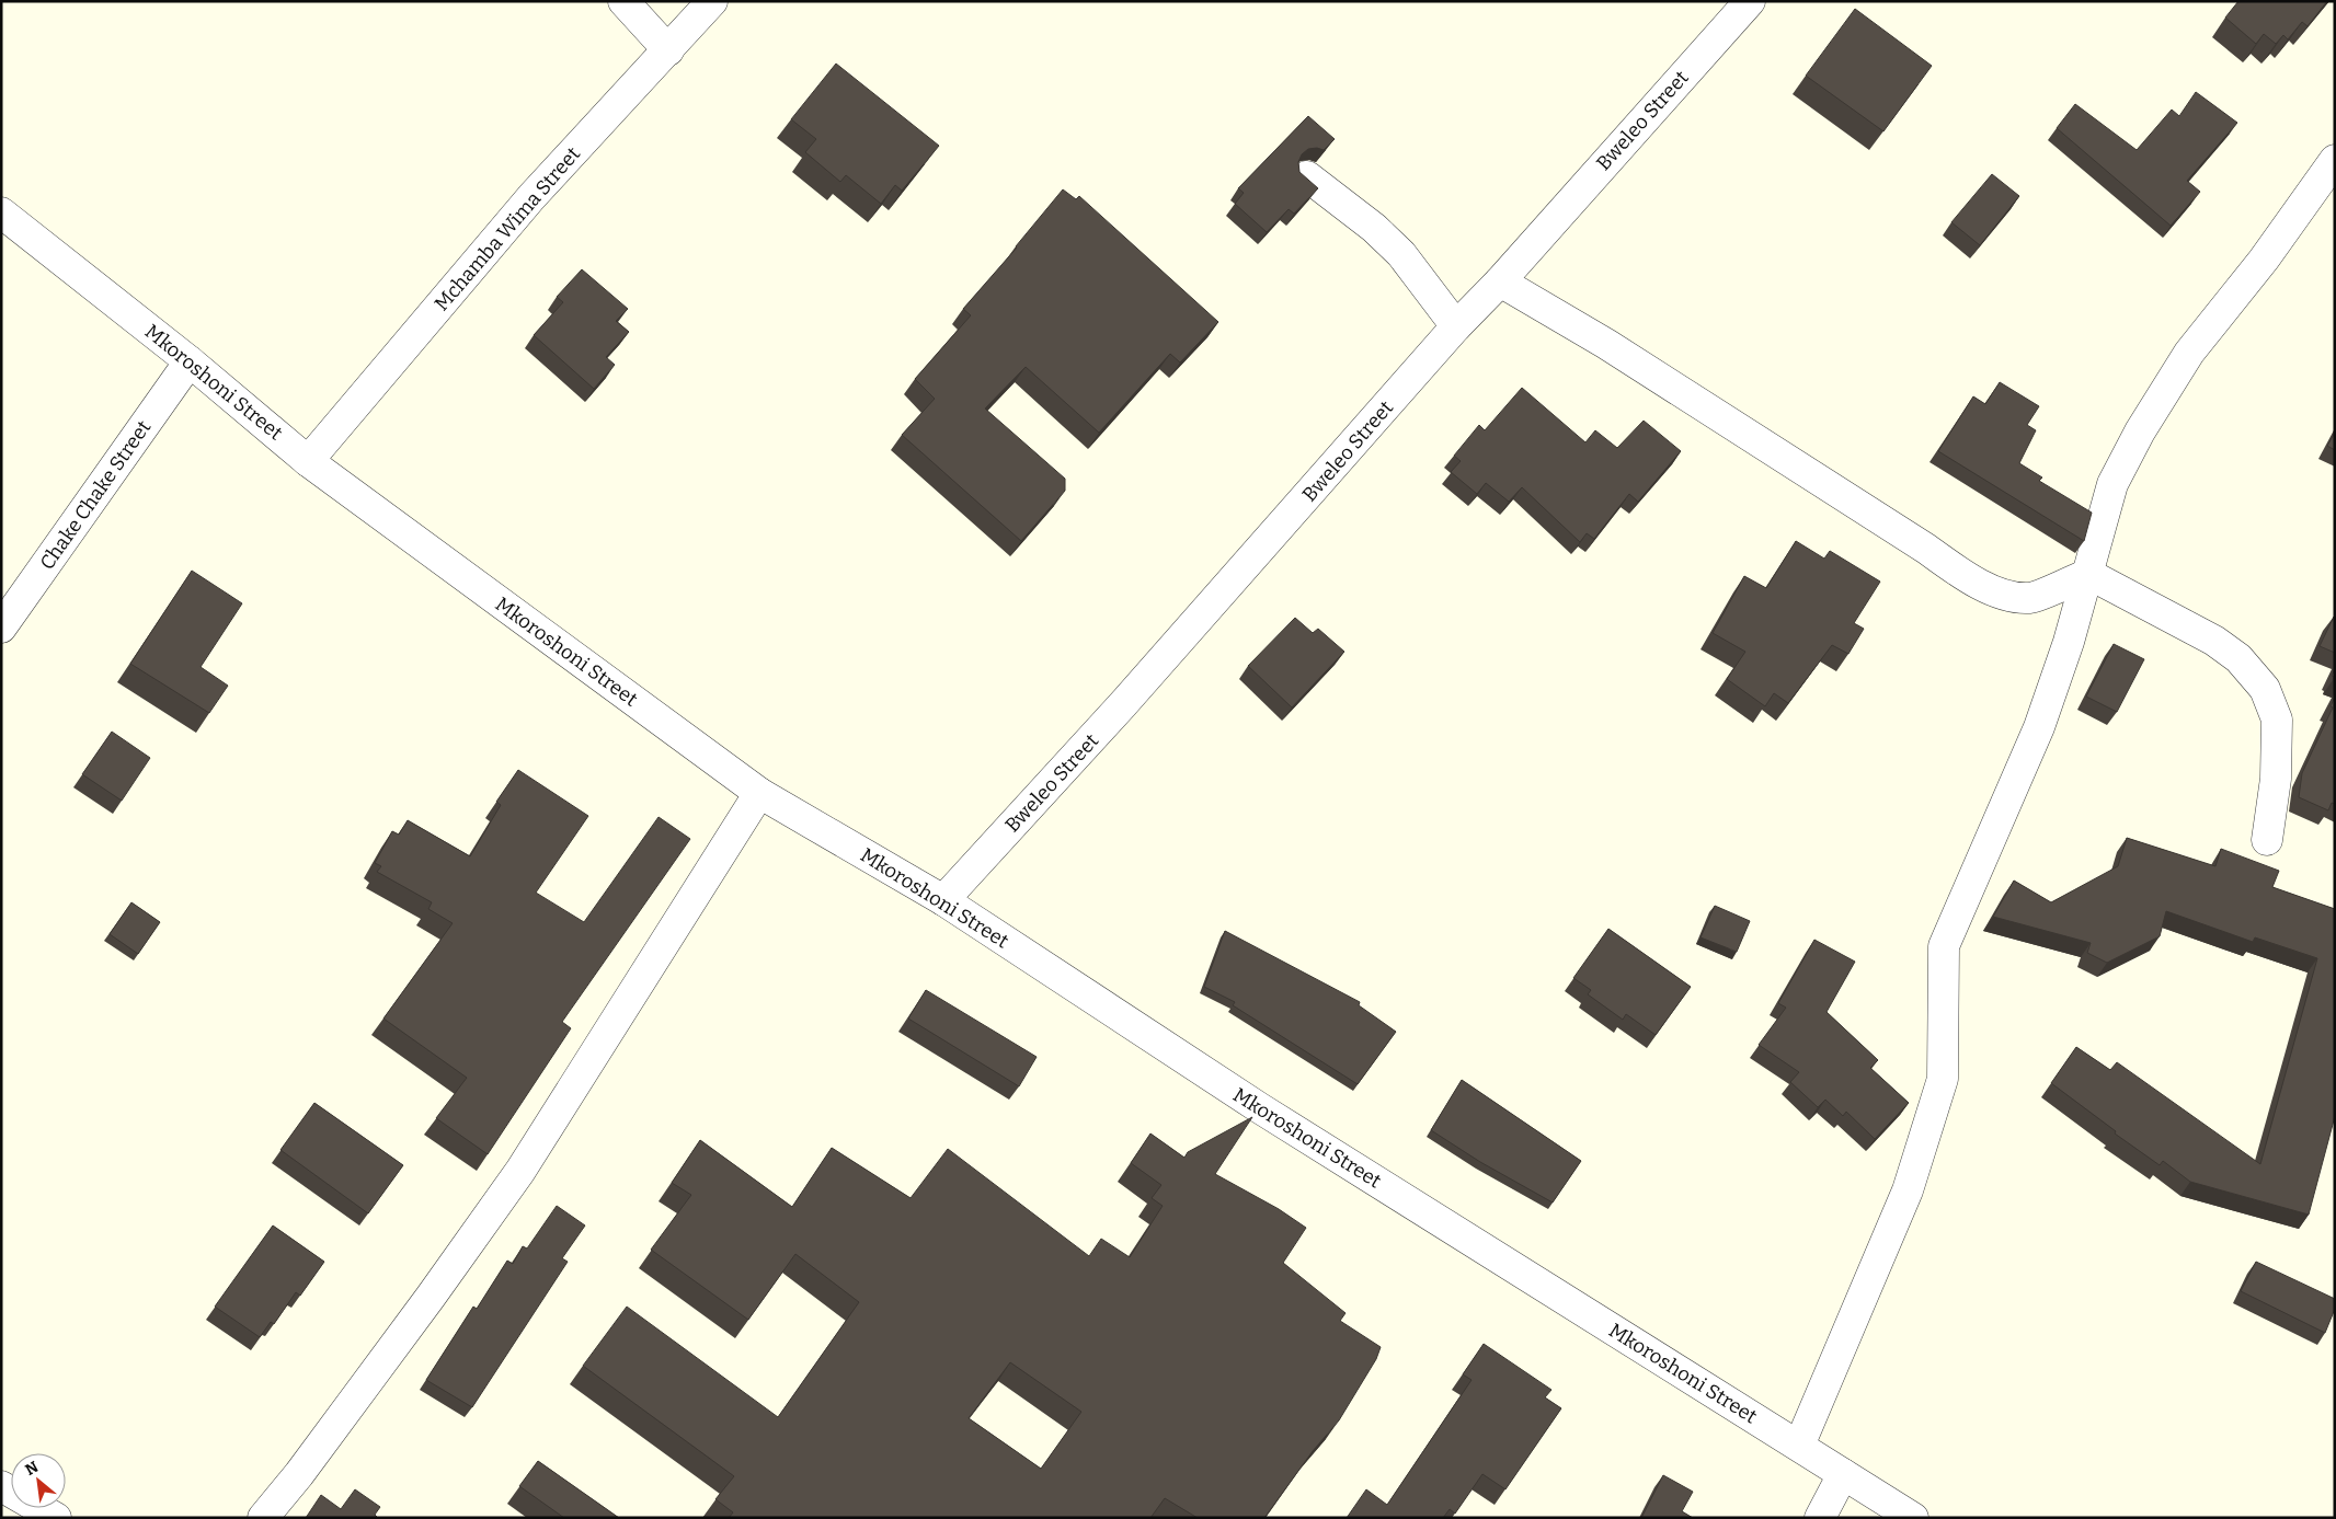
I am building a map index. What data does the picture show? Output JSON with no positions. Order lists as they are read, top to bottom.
{
  "streets": {
    "street": [
      "Bweleo Street",
      "Mchamba Wima Street",
      "Mkoroshoni Street",
      "Chake Chake Street"
    ]
  },
  "crossings": [
    ["Bweleo Street", "Mkoroshoni Street"],
    ["Mchamba Wima Street", "Mkoroshoni Street"],
    ["Mkoroshoni Street", "Chake Chake Street"]
  ],
  "north": "top left"
}
